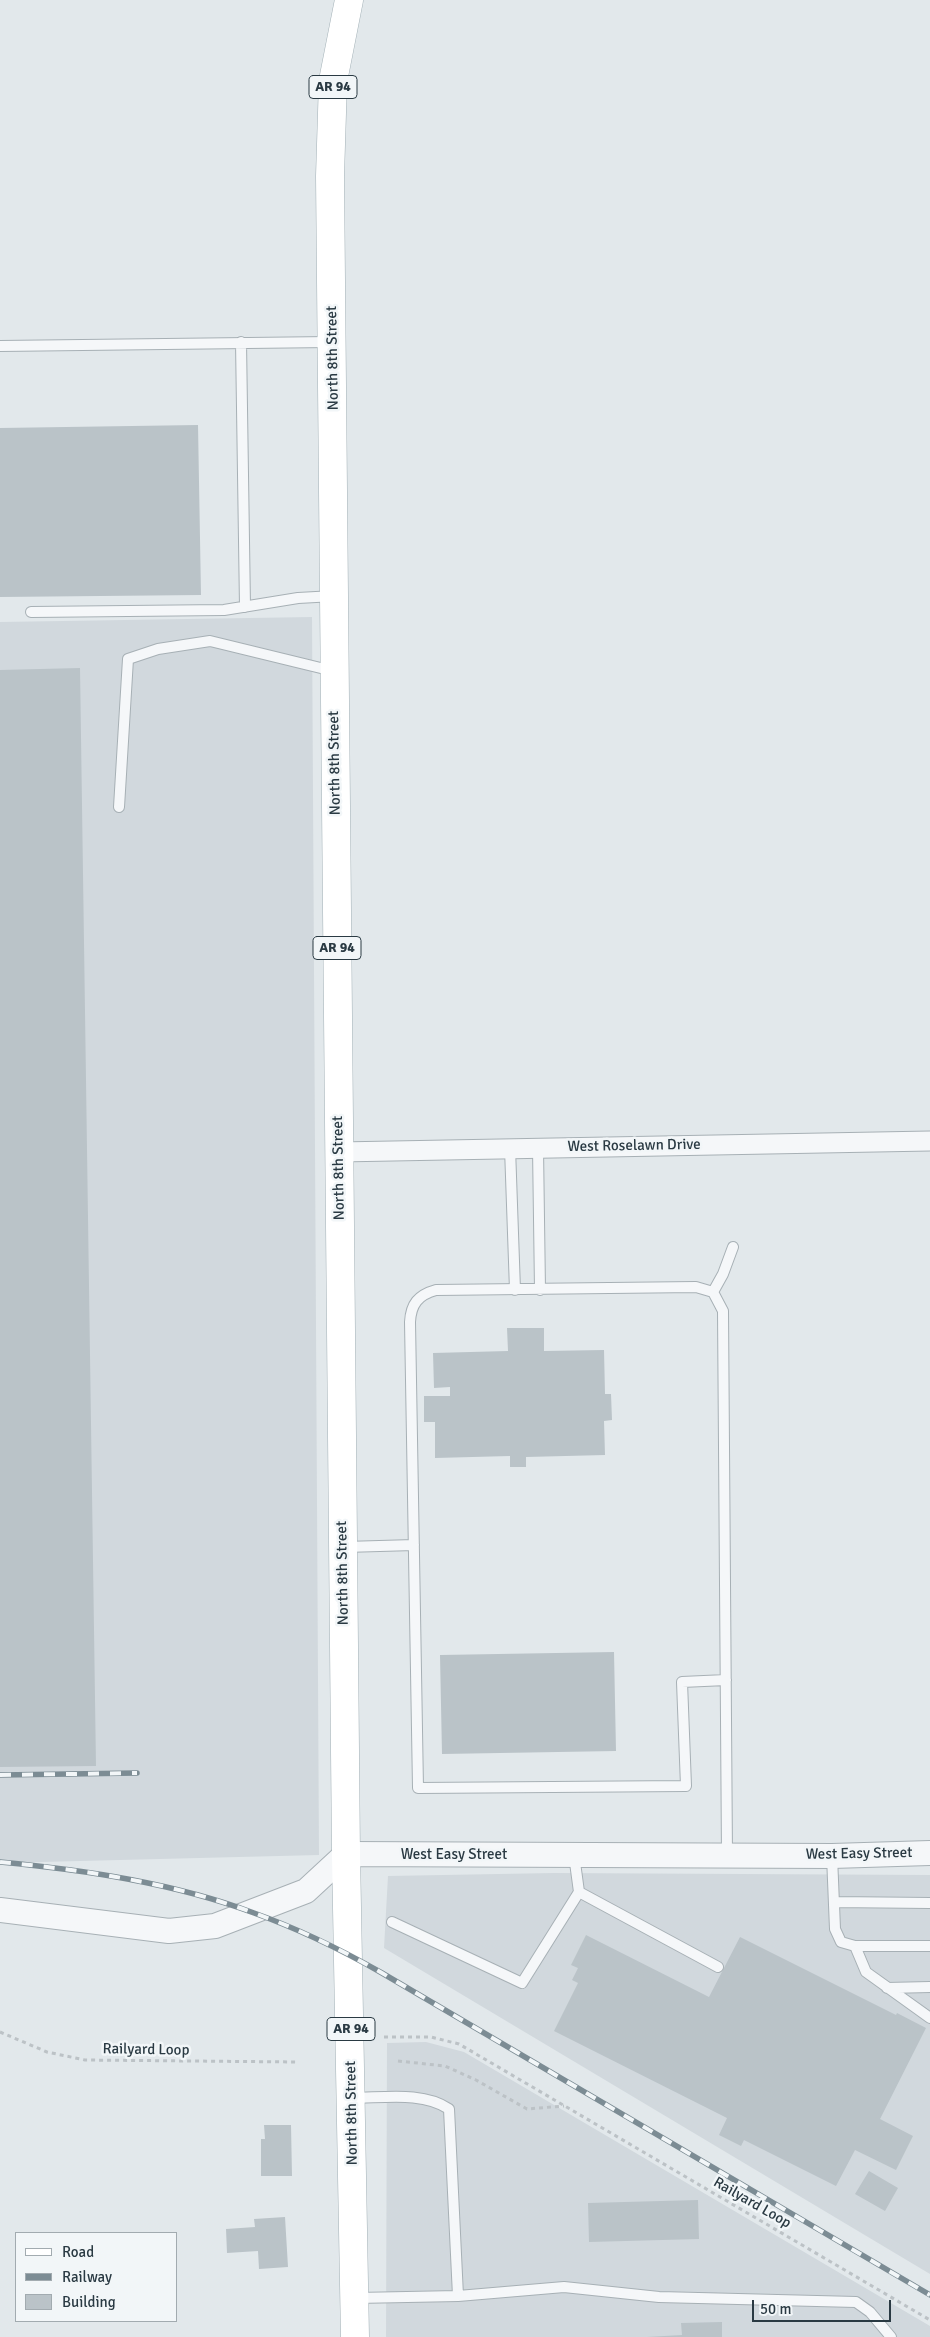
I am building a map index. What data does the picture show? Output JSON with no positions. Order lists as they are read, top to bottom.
{
  "streets": {
    "main road": ["AR 94", "North 8th Street"],
    "street": ["West Roselawn Drive", "West Easy Street"],
    "path": ["Railyard Loop"]
  },
  "crossings": [
    ["North 8th Street", "West Roselawn Drive"],
    ["North 8th Street", "West Easy Street"]
  ],
  "legend": ["Road", "Railway", "Building"],
  "scale_bar": "50 m"
}
